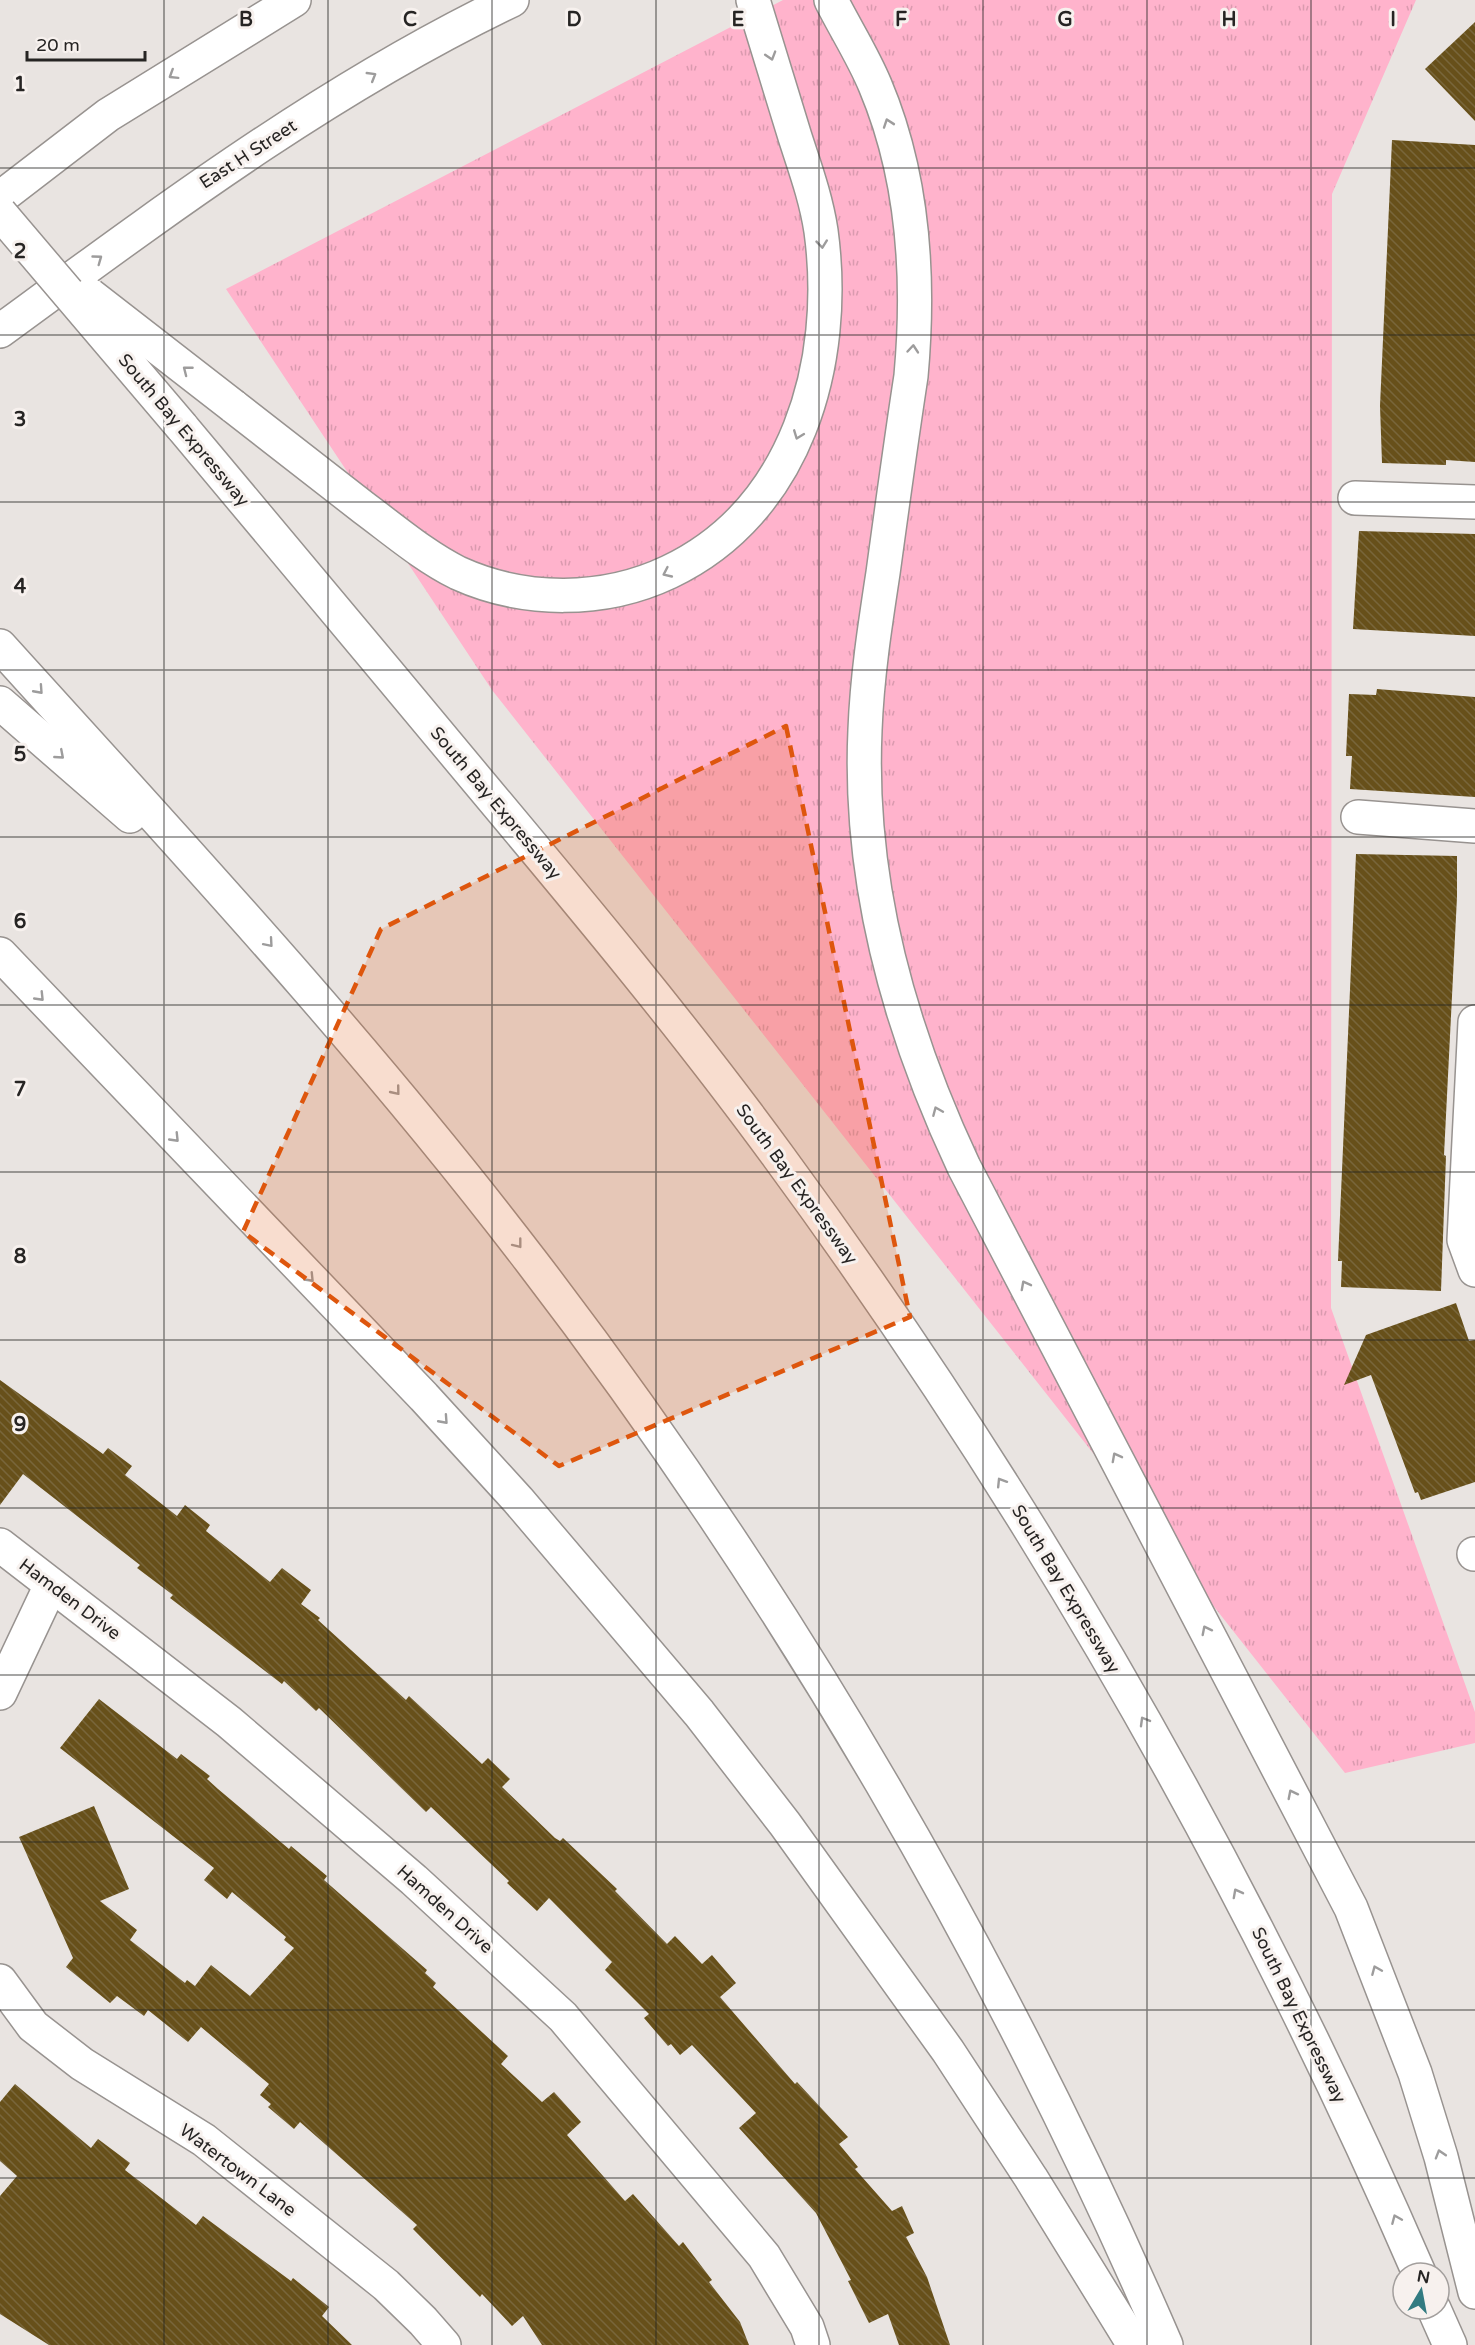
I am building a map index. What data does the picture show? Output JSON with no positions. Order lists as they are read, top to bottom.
{
  "streets": {
    "main road": [
      "East H Street",
      "South Bay Expressway",
      "Hamden Drive",
      "Watertown Lane"
    ]
  },
  "scale_bar": "20 m",
  "north": "top",
  "grid": {
    "columns": [
      "B",
      "C",
      "D",
      "E",
      "F",
      "G",
      "H",
      "I"
    ],
    "rows": [
      "1",
      "2",
      "3",
      "4",
      "5",
      "6",
      "7",
      "8",
      "9"
    ]
  }
}
